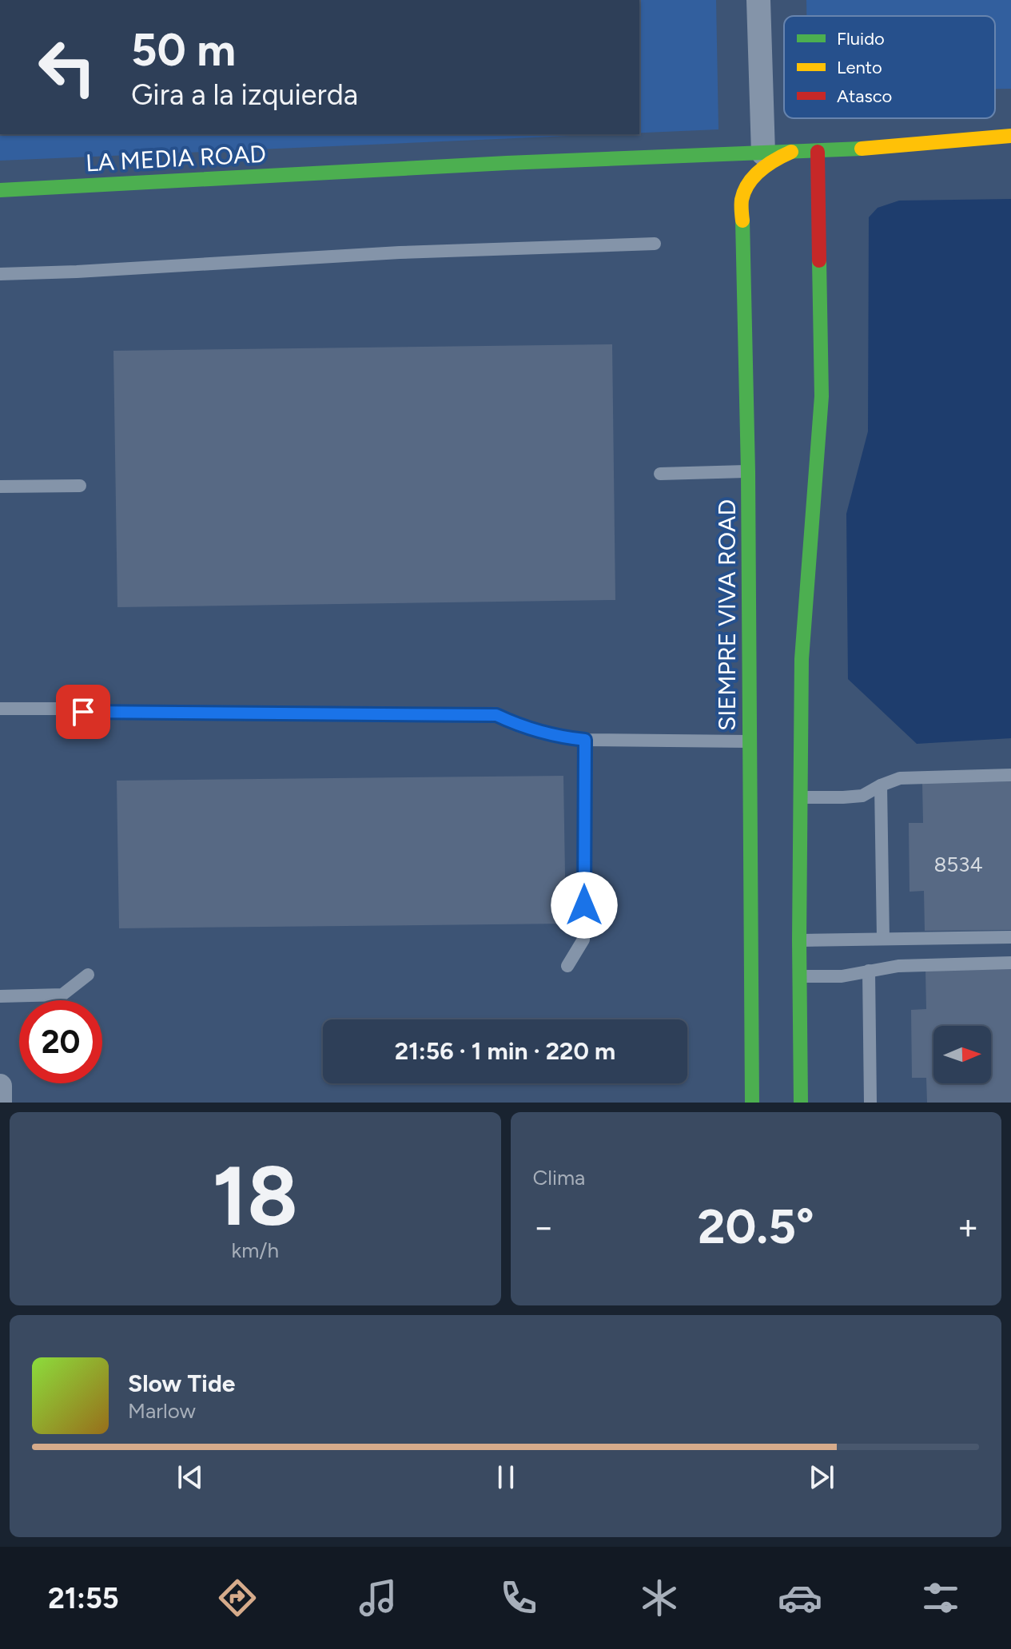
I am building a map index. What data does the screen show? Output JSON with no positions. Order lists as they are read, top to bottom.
{
  "streets": {
    "main road": ["LA MEDIA ROAD", "SIEMPRE VIVA ROAD"]
  },
  "crossings": [
    ["LA MEDIA ROAD", "SIEMPRE VIVA ROAD"]
  ],
  "house_numbers": ["8534"],
  "legend": ["Fluido", "Lento", "Atasco"],
  "north": "right",
  "page": {
    "turn": ["50 m", "Gira a la izquierda"],
    "limit": "20",
    "trip": "21:56 · 1 min · 220 m",
    "tile": [
      ["18", "km/h"],
      "Clima"
    ],
    "heat": ["−", "20.5°", "+"],
    "song": ["Slow Tide", "Marlow"],
    "tabs": "21:55"
  }
}
